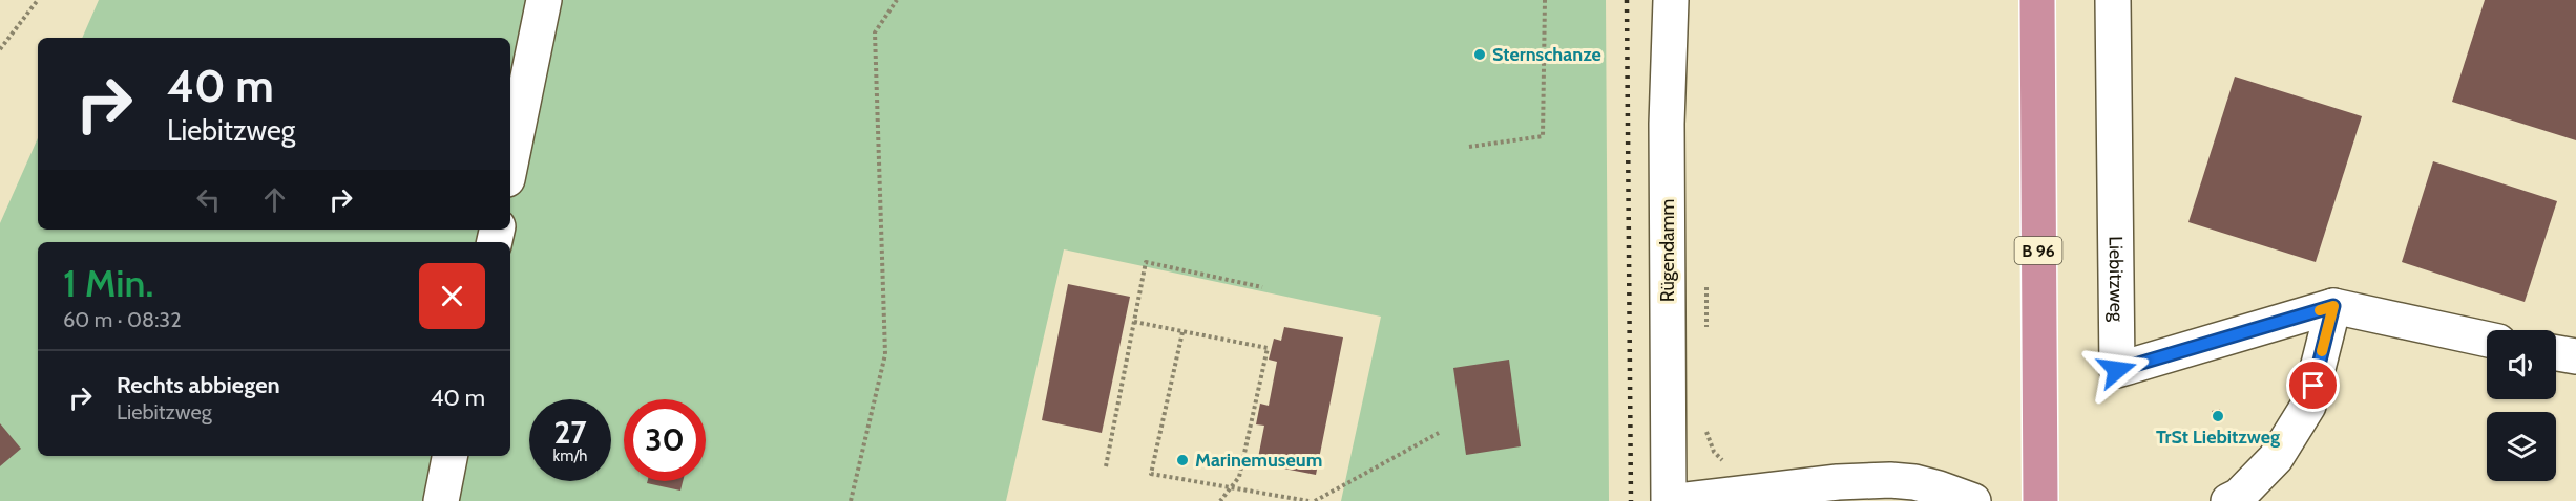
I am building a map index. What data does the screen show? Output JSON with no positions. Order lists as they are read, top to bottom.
{
  "streets": {
    "highway": ["B 96"],
    "street": ["Rügendamm", "Liebitzweg"]
  },
  "places": ["Sternschanze", "TrSt Liebitzweg", "Marinemuseum"],
  "page": {
    "turn": ["40 m", "Liebitzweg"],
    "heading": ["1 Min.", "60 m · 08:32"],
    "list": [
      {
        "name": "Rechts abbiegen",
        "note": "Liebitzweg",
        "value": "40 m"
      }
    ],
    "speed": "27 km/h",
    "limit": "30"
  }
}
